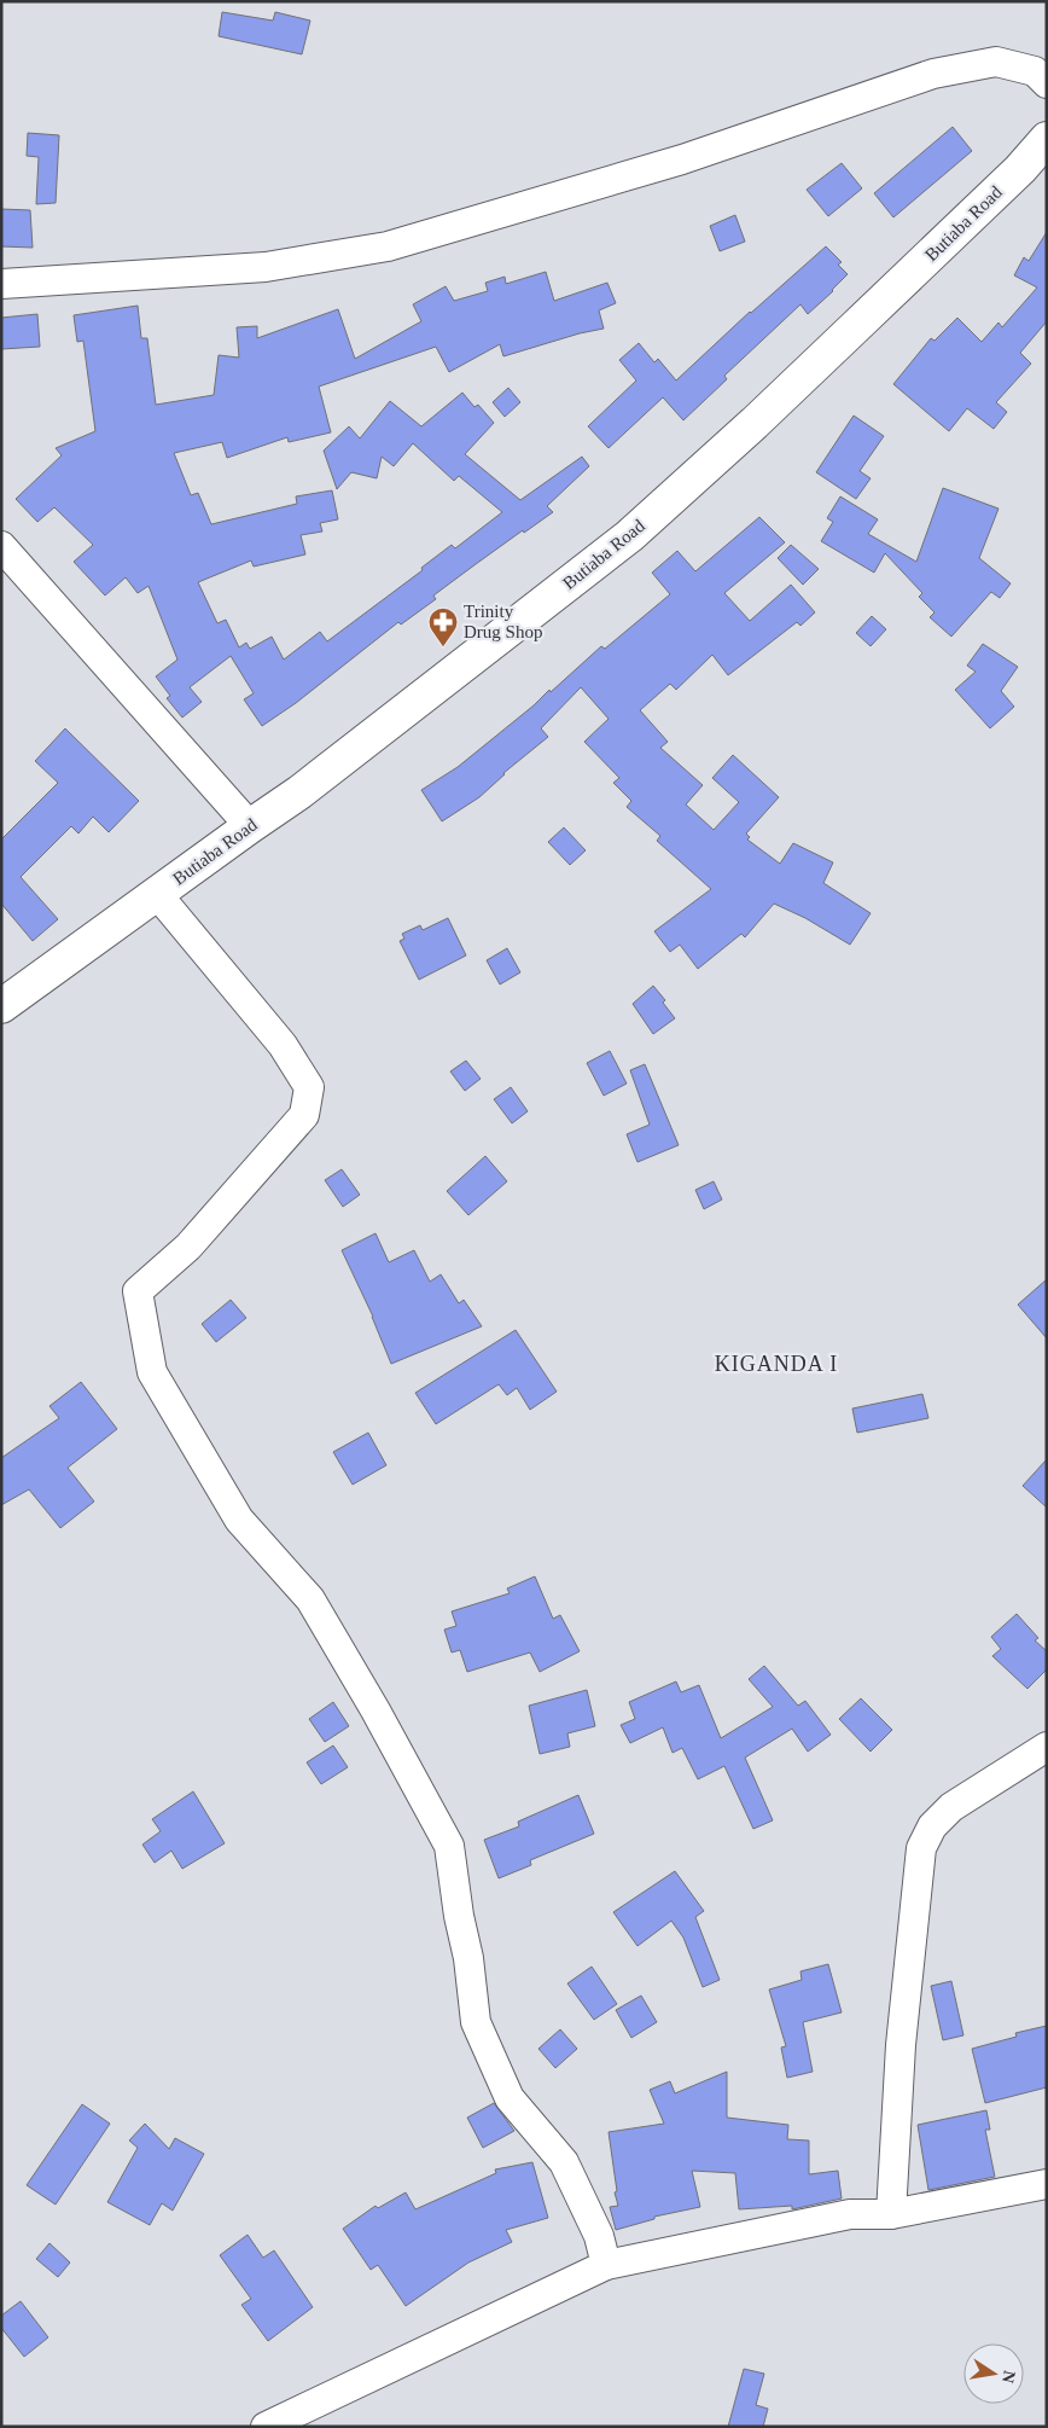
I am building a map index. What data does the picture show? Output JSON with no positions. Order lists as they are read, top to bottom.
{
  "streets": {
    "main road": ["Butiaba Road"]
  },
  "districts": ["KIGANDA I"],
  "places": {
    "pharmacy": ["Trinity Drug Shop"]
  },
  "north": "right"
}
